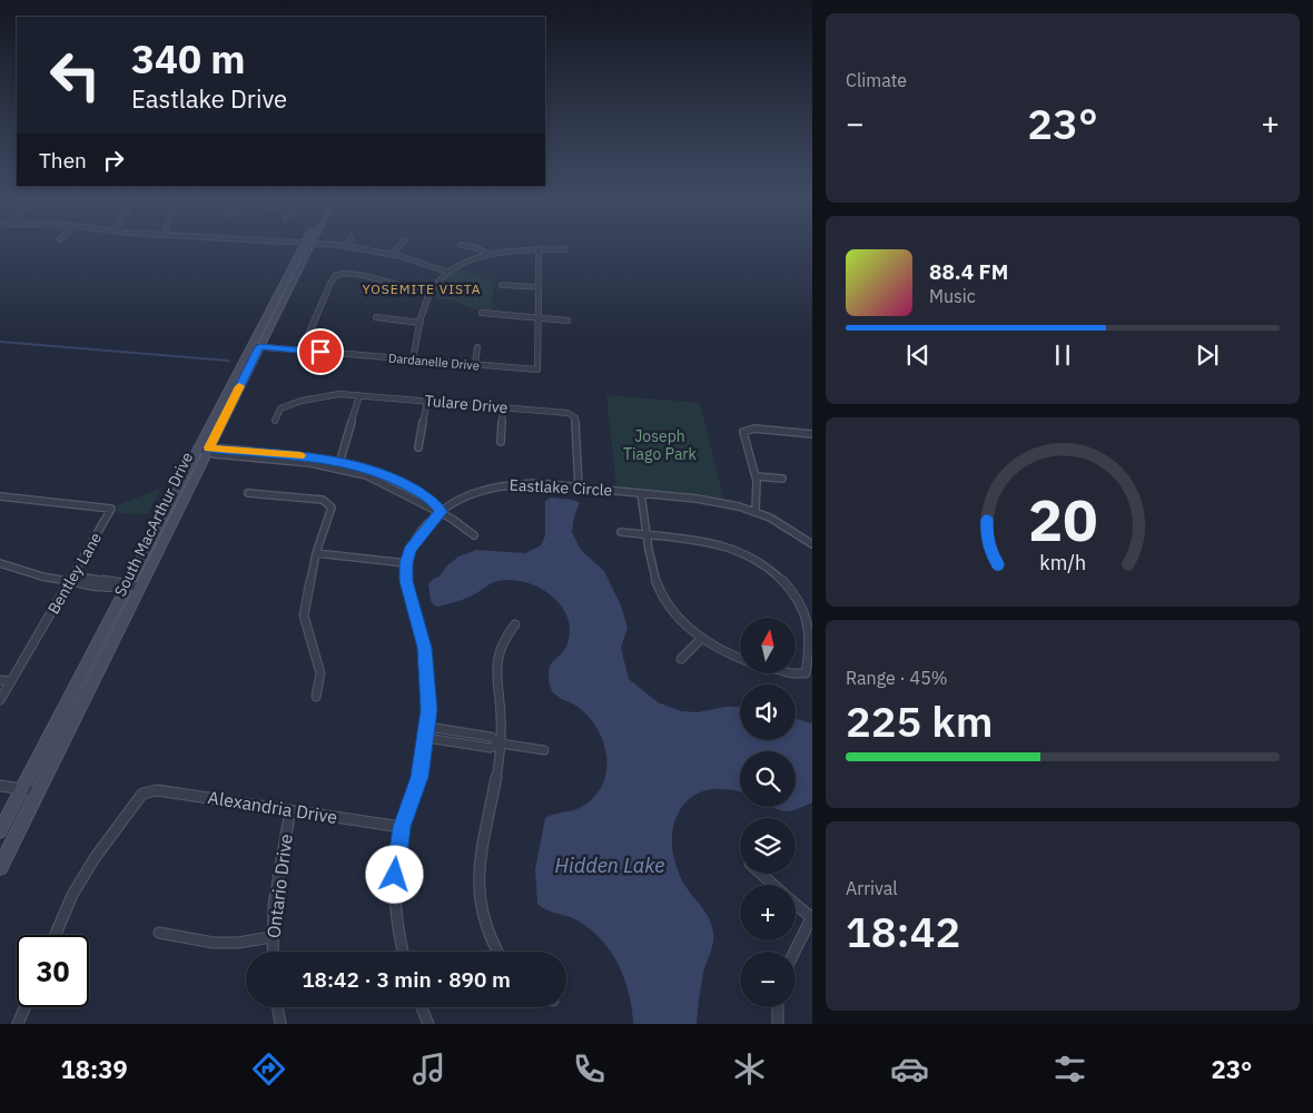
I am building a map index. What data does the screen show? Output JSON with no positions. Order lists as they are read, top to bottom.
{
  "streets": {
    "main road": ["South MacArthur Drive"],
    "street": [
      "Dardanelle Drive",
      "Tulare Drive",
      "Eastlake Circle",
      "Bentley Lane",
      "Alexandria Drive",
      "Ontario Drive"
    ]
  },
  "crossings": [
    ["Dardanelle Drive", "South MacArthur Drive"],
    ["Tulare Drive", "Eastlake Circle"],
    ["Alexandria Drive", "Ontario Drive"]
  ],
  "districts": ["YOSEMITE VISTA"],
  "water": ["Hidden Lake"],
  "parks": ["Joseph Tiago Park"],
  "north": "top",
  "page": {
    "tile": [
      "Climate",
      ["Range · 45%", "225 km"],
      ["Arrival", "18:42"]
    ],
    "turn": ["340 m", "Eastlake Drive"],
    "heat": ["−", "23°", "+"],
    "then": "Then",
    "song": ["88.4 FM", "Music"],
    "map_buttons": ["+", "−"],
    "limit": "30",
    "trip": "18:42 · 3 min · 890 m",
    "tabs": ["18:39", "23°"],
    "gauge": ["20", "km/h"]
  }
}
